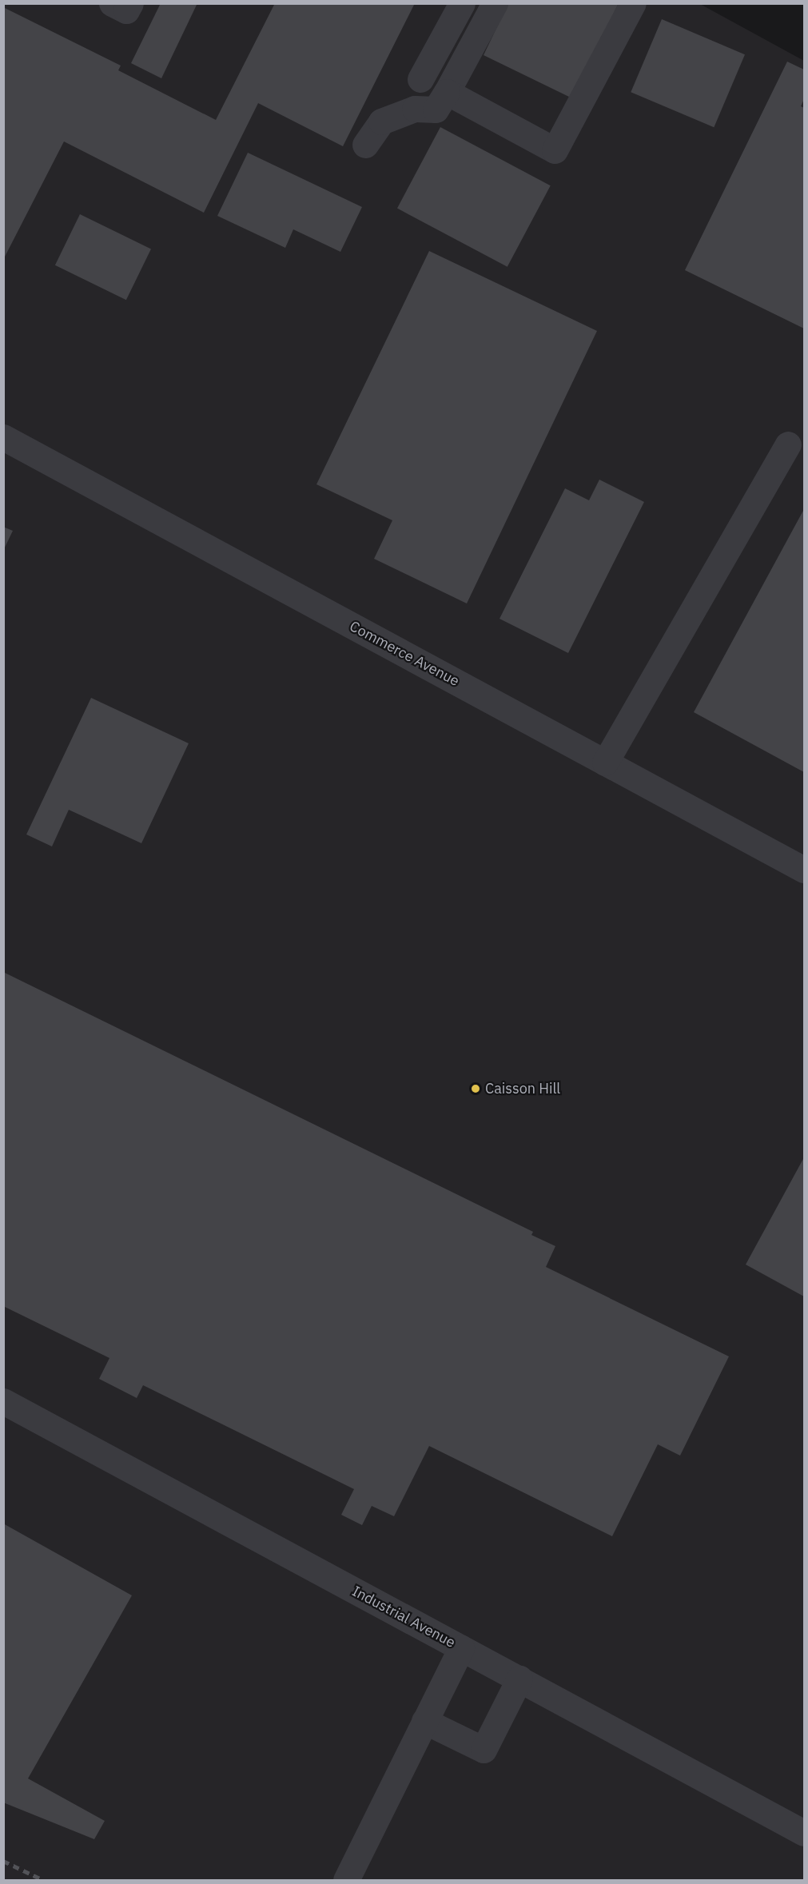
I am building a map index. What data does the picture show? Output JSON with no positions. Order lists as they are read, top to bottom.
{
  "streets": {
    "street": ["Commerce Avenue", "Industrial Avenue"]
  },
  "places": ["Caisson Hill"]
}
